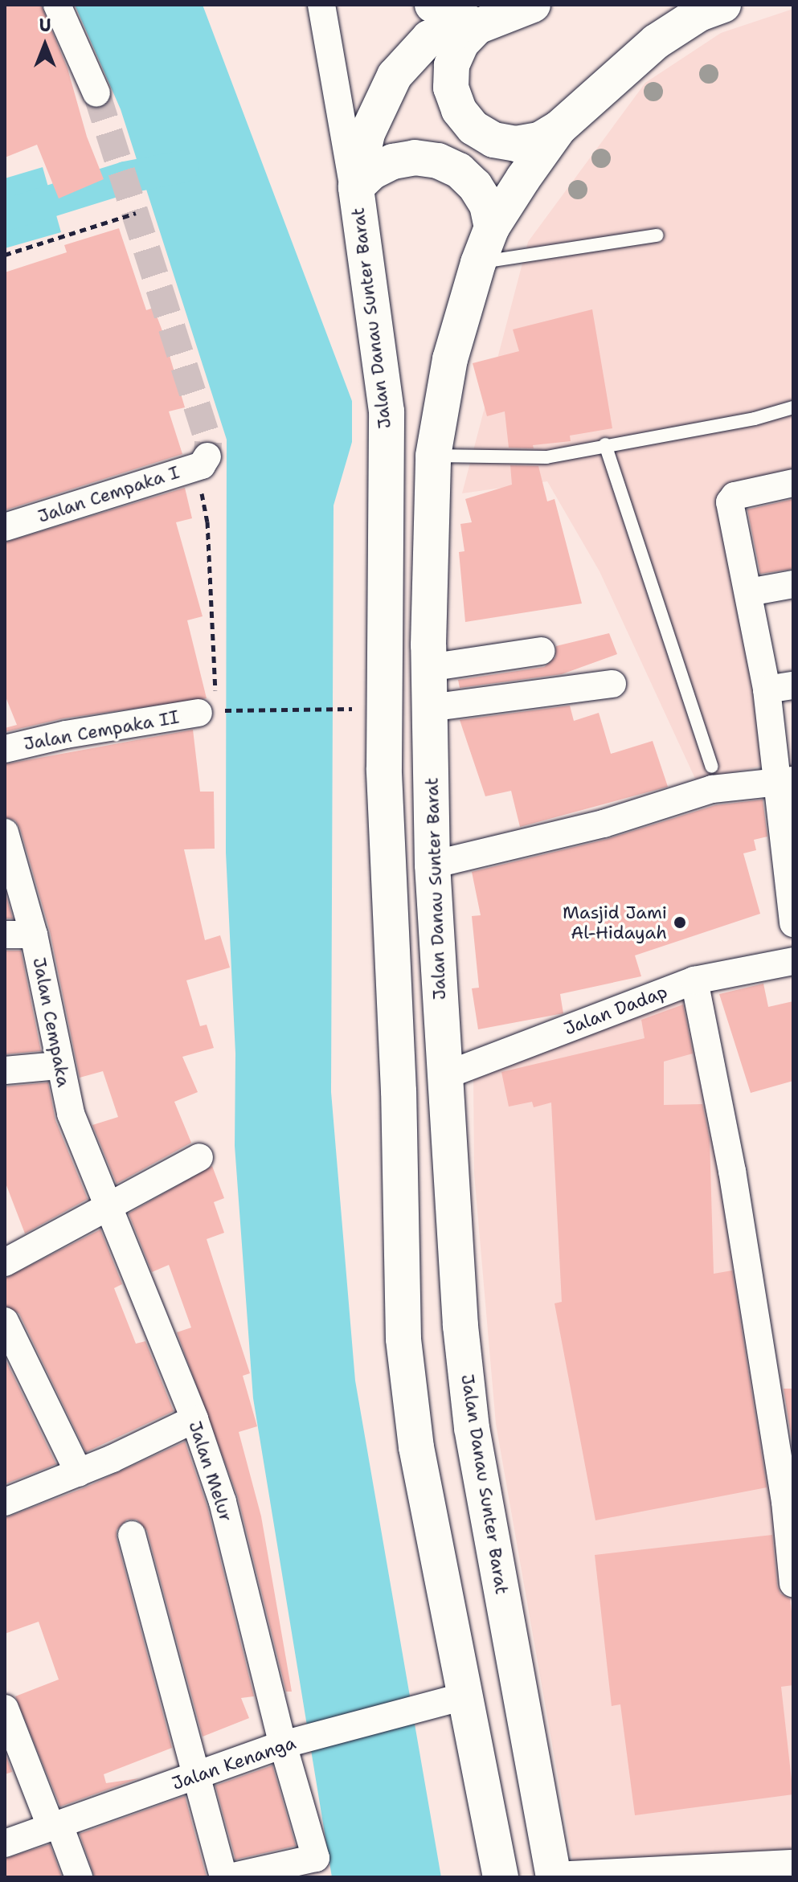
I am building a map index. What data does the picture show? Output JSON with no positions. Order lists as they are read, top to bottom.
{
  "streets": {
    "main road": ["Jalan Danau Sunter Barat"],
    "street": [
      "Jalan Cempaka I",
      "Jalan Cempaka II",
      "Jalan Dadap",
      "Jalan Cempaka",
      "Jalan Melur",
      "Jalan Kenanga"
    ]
  },
  "crossings": [
    ["Jalan Danau Sunter Barat", "Jalan Dadap"],
    ["Jalan Danau Sunter Barat", "Jalan Kenanga"],
    ["Jalan Cempaka", "Jalan Melur"],
    ["Jalan Melur", "Jalan Kenanga"]
  ],
  "places": ["Masjid Jami Al-Hidayah"],
  "north": "top"
}
